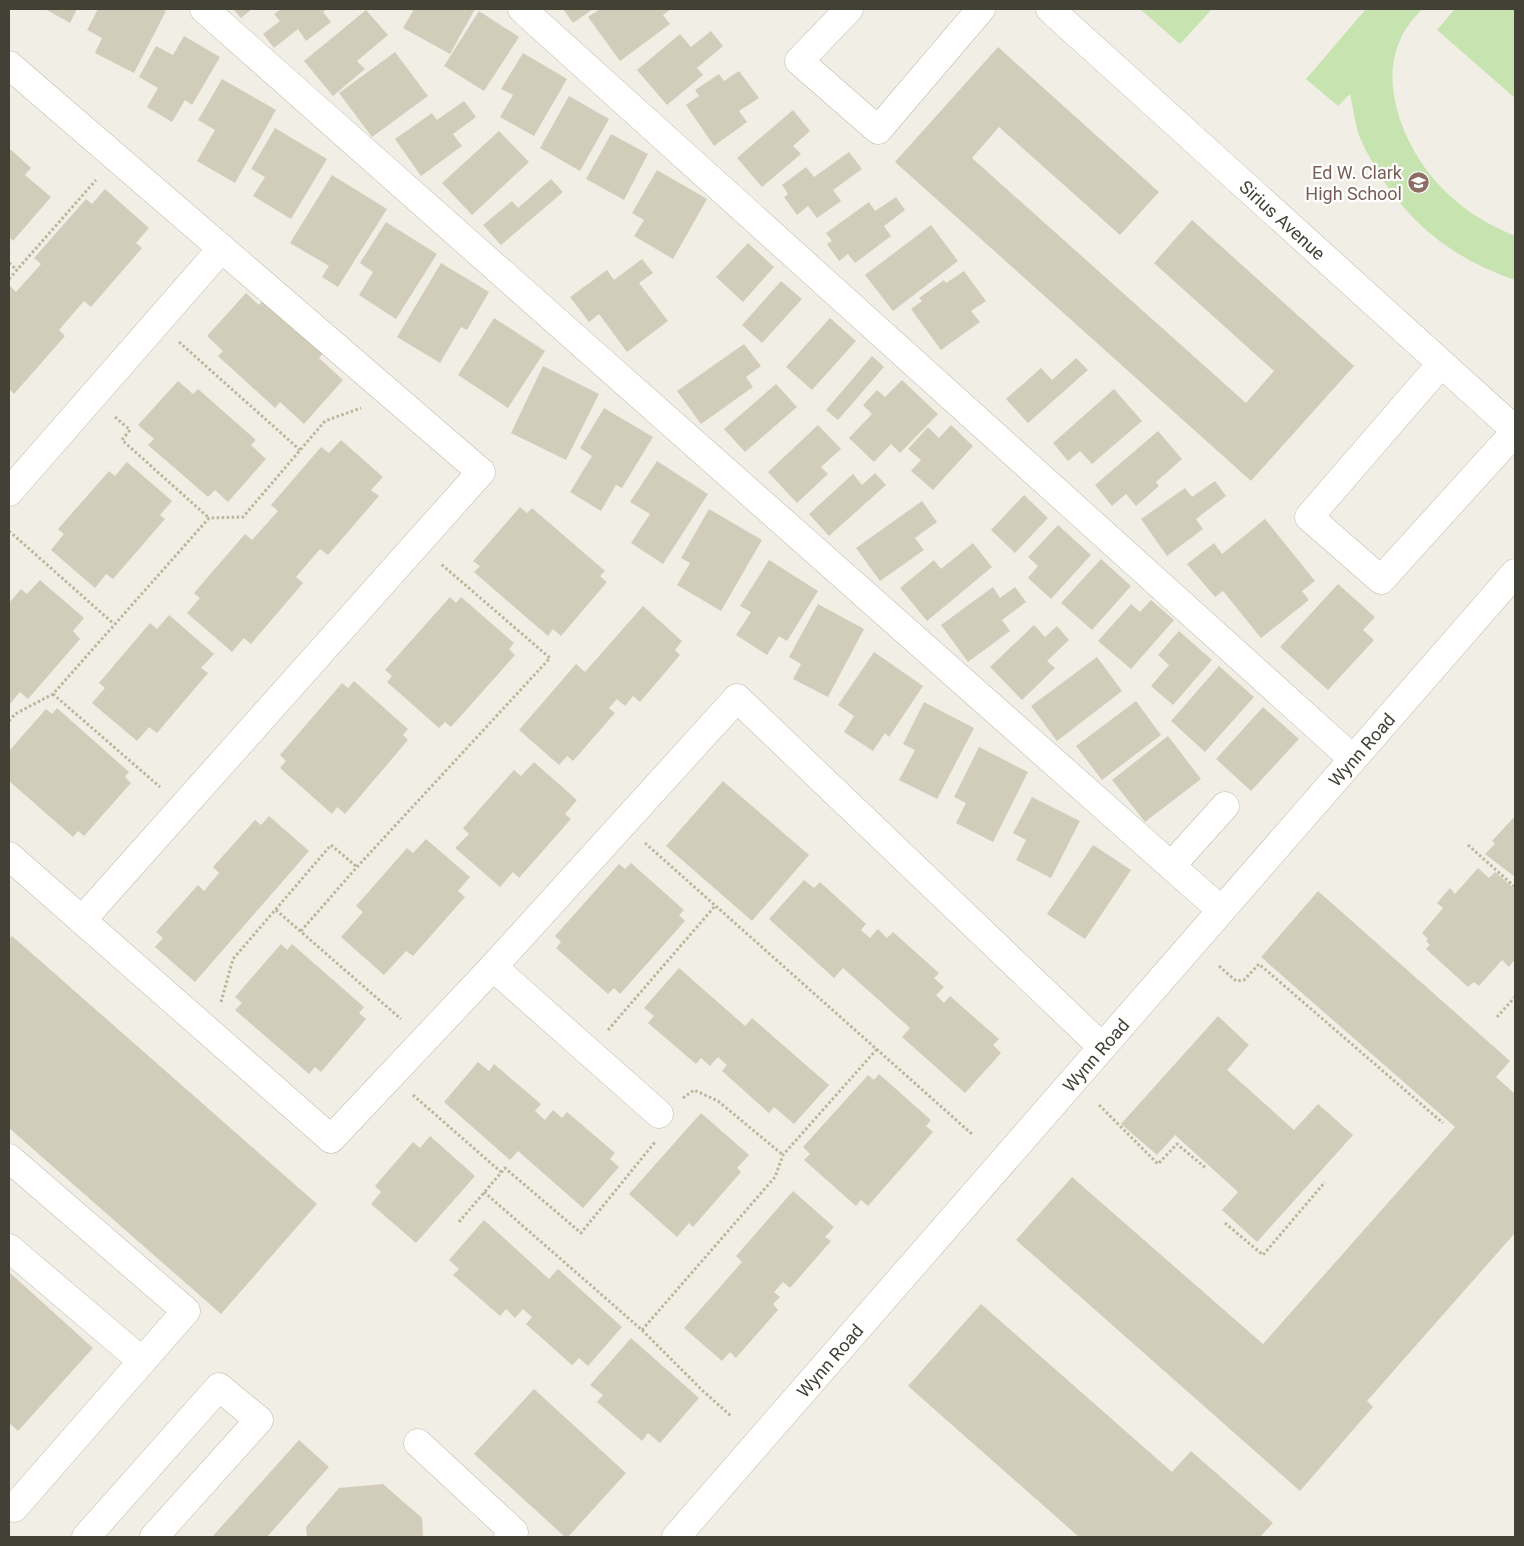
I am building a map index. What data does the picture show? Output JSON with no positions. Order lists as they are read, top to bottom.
{
  "streets": {
    "street": ["Sirius Avenue", "Wynn Road"]
  },
  "places": {
    "school or university": ["Ed W. Clark High School"]
  }
}
